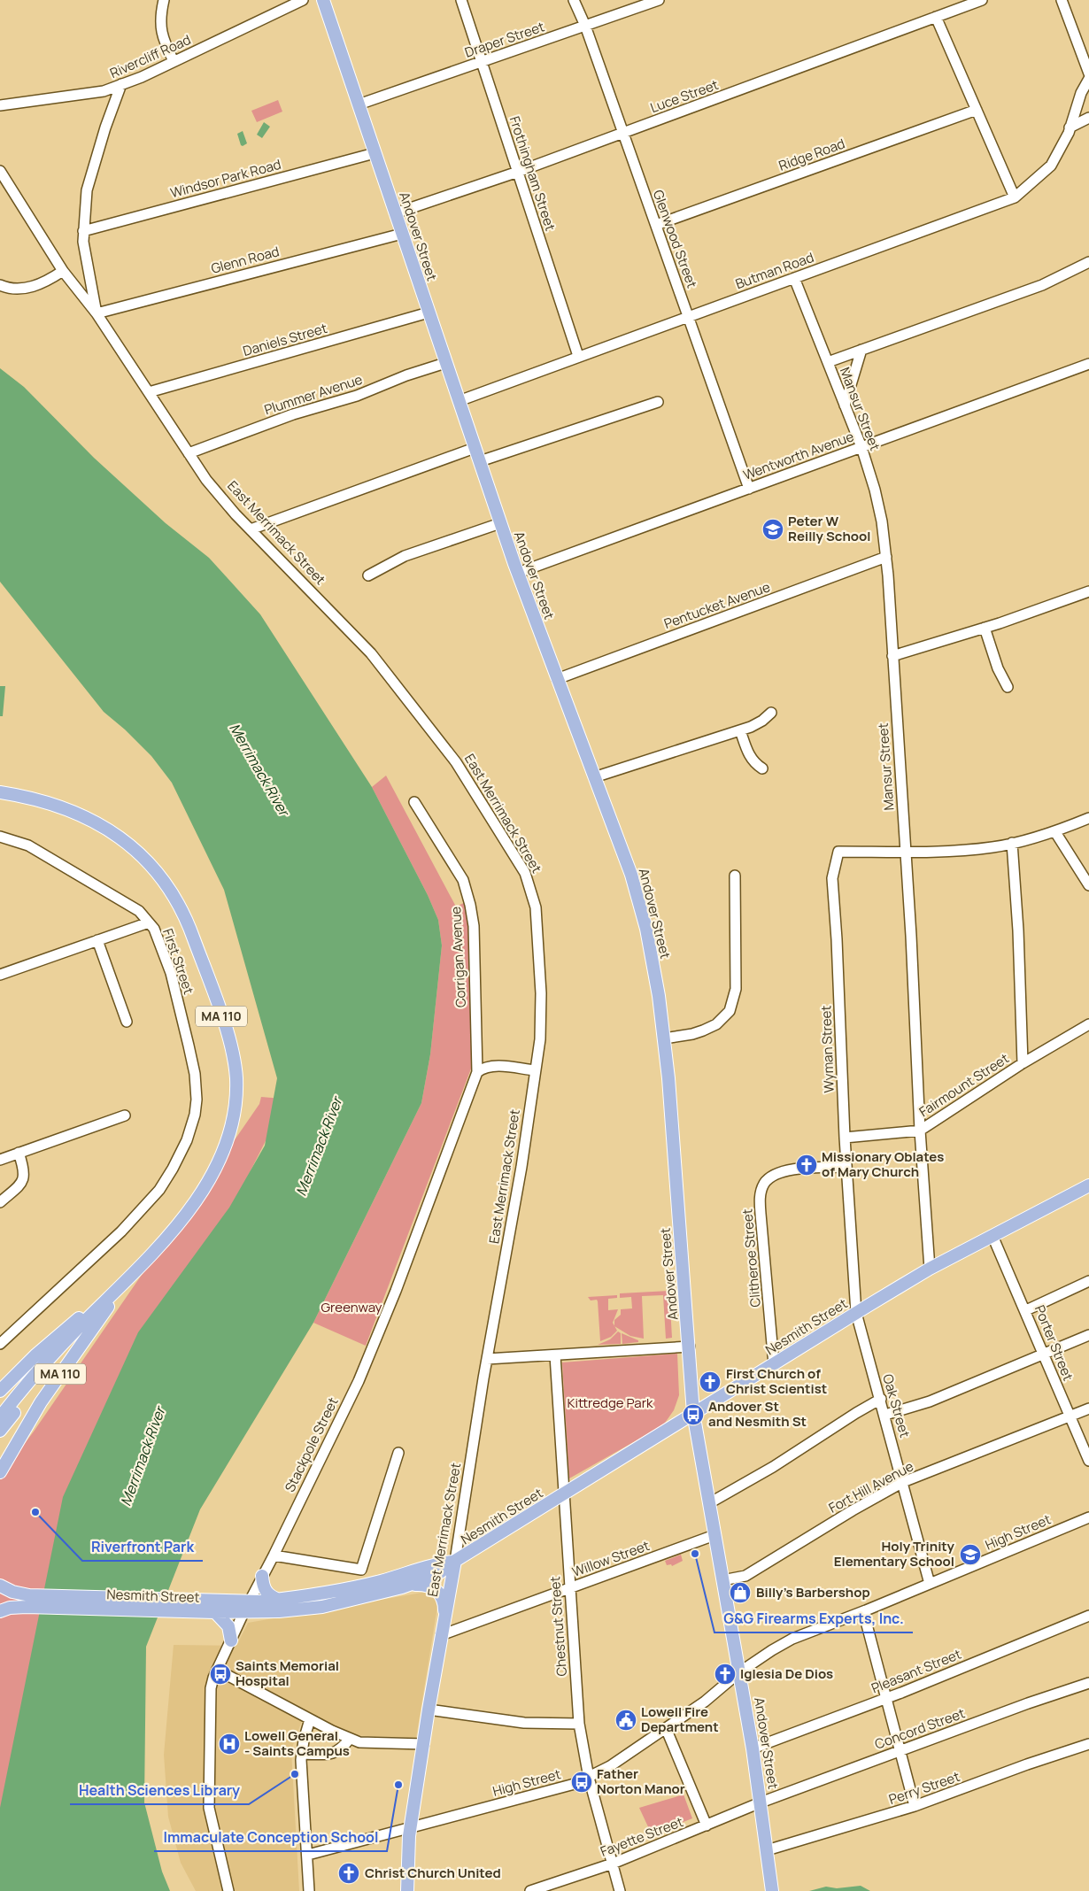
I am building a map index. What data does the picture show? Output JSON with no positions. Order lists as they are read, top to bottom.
{
  "streets": {
    "main road": [
      "Andover Street",
      "East Merrimack Street",
      "MA 110",
      "Nesmith Street"
    ],
    "street": [
      "Draper Street",
      "Rivercliff Road",
      "Luce Street",
      "Ridge Road",
      "Frothingham Street",
      "Windsor Park Road",
      "Glenwood Street",
      "Glenn Road",
      "Butman Road",
      "Daniels Street",
      "Plummer Avenue",
      "Mansur Street",
      "Wentworth Avenue",
      "Pentucket Avenue",
      "Corrigan Avenue",
      "First Street",
      "Wyman Street",
      "Fairmount Street",
      "Clitheroe Street",
      "Porter Street",
      "Oak Street",
      "Stackpole Street",
      "Fort Hill Avenue",
      "High Street",
      "Willow Street",
      "Chestnut Street",
      "Pleasant Street",
      "Concord Street",
      "Perry Street",
      "Fayette Street"
    ]
  },
  "crossings": [
    ["Draper Street", "Frothingham Street"],
    ["Draper Street", "Andover Street"],
    ["Draper Street", "Glenwood Street"],
    ["Rivercliff Road", "East Merrimack Street"],
    ["Luce Street", "Frothingham Street"],
    ["Luce Street", "Andover Street"],
    ["Luce Street", "Glenwood Street"],
    ["Ridge Road", "Glenwood Street"],
    ["Frothingham Street", "Butman Road"],
    ["Windsor Park Road", "Andover Street"],
    ["Windsor Park Road", "East Merrimack Street"],
    ["Andover Street", "Glenn Road"],
    ["Andover Street", "Butman Road"],
    ["Andover Street", "Daniels Street"],
    ["Andover Street", "Plummer Avenue"],
    ["Andover Street", "Wentworth Avenue"],
    ["Andover Street", "Pentucket Avenue"],
    ["Andover Street", "Nesmith Street"],
    ["Andover Street", "Fort Hill Avenue"],
    ["Andover Street", "High Street"],
    ["Andover Street", "Willow Street"],
    ["Andover Street", "Pleasant Street"],
    ["Andover Street", "Concord Street"],
    ["Andover Street", "Perry Street"],
    ["Andover Street", "Fayette Street"],
    ["Glenwood Street", "Butman Road"],
    ["Glenwood Street", "Wentworth Avenue"],
    ["Glenn Road", "East Merrimack Street"],
    ["Butman Road", "Mansur Street"],
    ["Daniels Street", "East Merrimack Street"],
    ["Plummer Avenue", "East Merrimack Street"],
    ["Mansur Street", "Wentworth Avenue"],
    ["Mansur Street", "Pentucket Avenue"],
    ["Mansur Street", "Wyman Street"],
    ["Mansur Street", "Fairmount Street"],
    ["Mansur Street", "Nesmith Street"],
    ["East Merrimack Street", "Nesmith Street"],
    ["East Merrimack Street", "High Street"],
    ["East Merrimack Street", "Willow Street"],
    ["Corrigan Avenue", "Stackpole Street"],
    ["Wyman Street", "Fairmount Street"],
    ["Wyman Street", "Clitheroe Street"],
    ["Wyman Street", "Nesmith Street"],
    ["Wyman Street", "Oak Street"],
    ["Clitheroe Street", "Nesmith Street"],
    ["Nesmith Street", "Porter Street"],
    ["Nesmith Street", "Oak Street"],
    ["Nesmith Street", "Stackpole Street"],
    ["Nesmith Street", "Chestnut Street"],
    ["Porter Street", "Fort Hill Avenue"],
    ["Oak Street", "Fort Hill Avenue"],
    ["Oak Street", "High Street"],
    ["High Street", "Chestnut Street"],
    ["Willow Street", "Chestnut Street"],
    ["Chestnut Street", "Fayette Street"],
    ["Concord Street", "Fayette Street"]
  ],
  "water": ["Merrimack River"],
  "parks": ["Greenway", "Kittredge Park"],
  "places": {
    "school or university": ["Peter W Reilly School", "Holy Trinity Elementary School"],
    "church": [
      "Missionary Oblates of Mary Church",
      "First Church of Christ Scientist",
      "Iglesia De Dios",
      "Christ Church United"
    ],
    "bus stop": ["Andover St and Nesmith St", "Saints Memorial Hospital", "Father Norton Manor"],
    "other": [
      "Riverfront Park",
      "G&G Firearms Experts, Inc.",
      "Health Sciences Library",
      "Immaculate Conception School"
    ],
    "shop": ["Billy's Barbershop"],
    "public building": ["Lowell Fire Department"],
    "hospital": ["Lowell General - Saints Campus"]
  }
}
